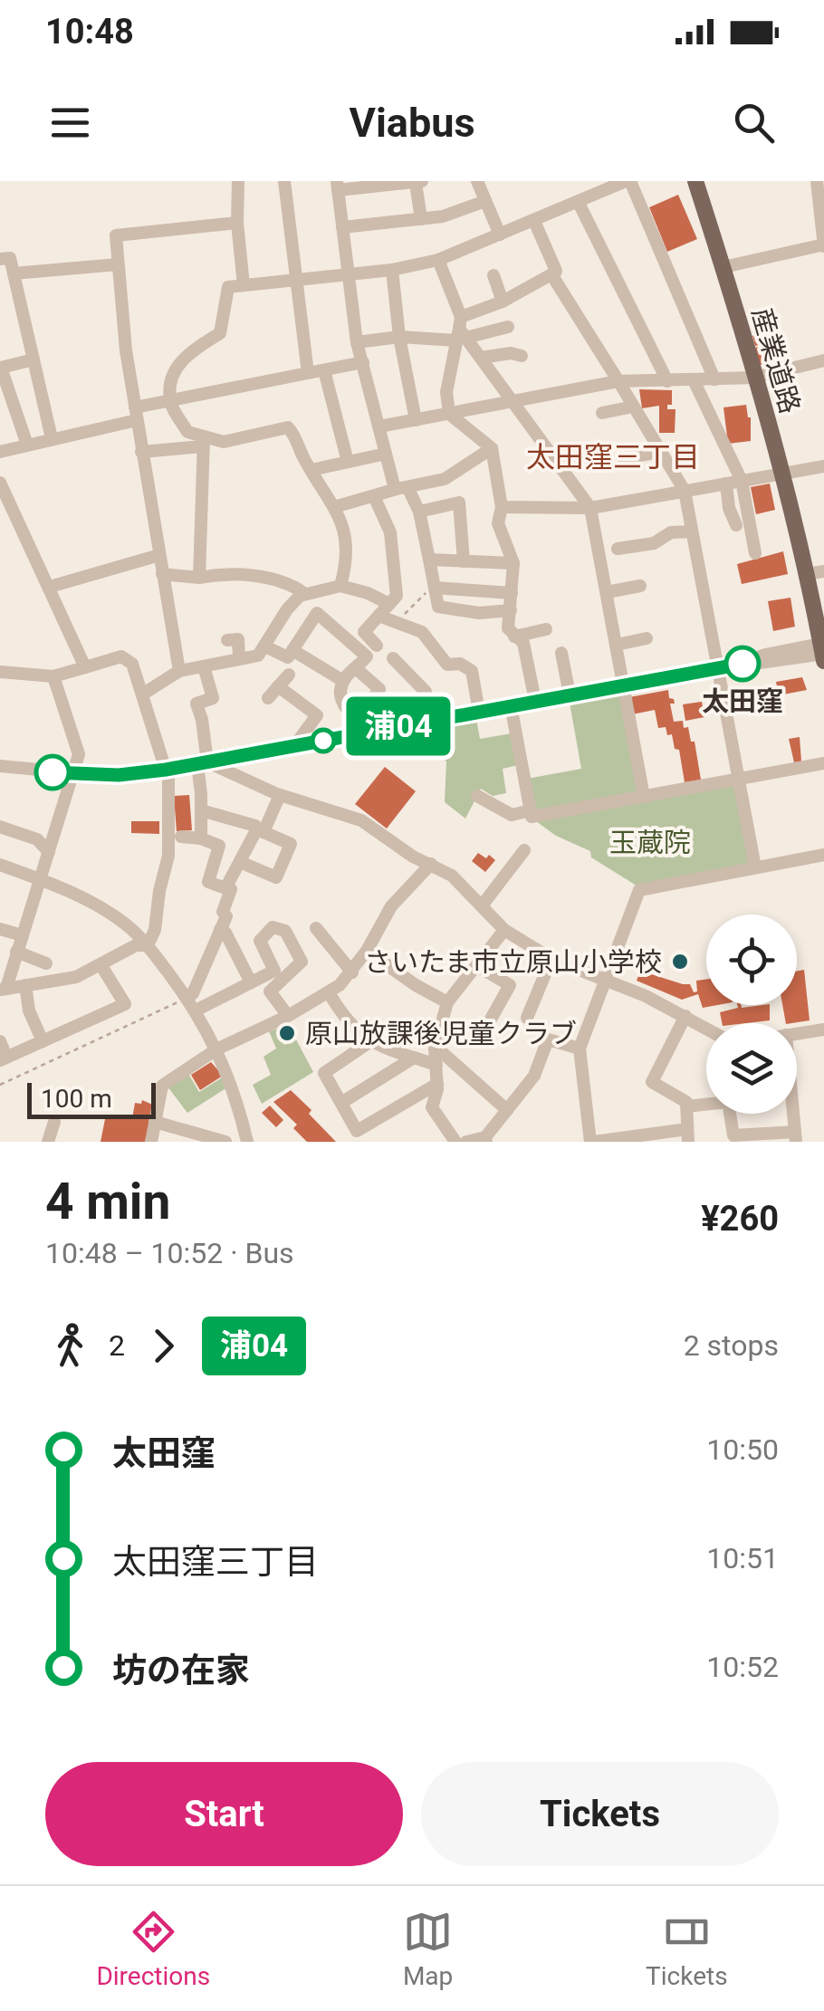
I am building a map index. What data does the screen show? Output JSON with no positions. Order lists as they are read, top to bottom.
{
  "streets": {
    "main road": ["産業道路"]
  },
  "districts": ["太田窪三丁目"],
  "parks": ["玉蔵院"],
  "places": ["太田窪", "さいたま市立原山小学校", "原山放課後児童クラブ"],
  "lines": ["bus line 浦04"],
  "scale_bar": "100 m",
  "page": {
    "status": "10:48",
    "header": "Viabus",
    "on_map": "浦04",
    "scale": "100 m",
    "heading": ["4 min", "10:48 – 10:52 · Bus", "¥260"],
    "legs": ["2", "浦04", "2 stops"],
    "list": [
      {
        "name": "太田窪",
        "value": "10:50"
      },
      {
        "name": "太田窪三丁目",
        "value": "10:51"
      },
      {
        "name": "坊の在家",
        "value": "10:52"
      }
    ],
    "buttons": ["Start", "Tickets"],
    "tabs": ["Directions", "Map", "Tickets"]
  }
}
